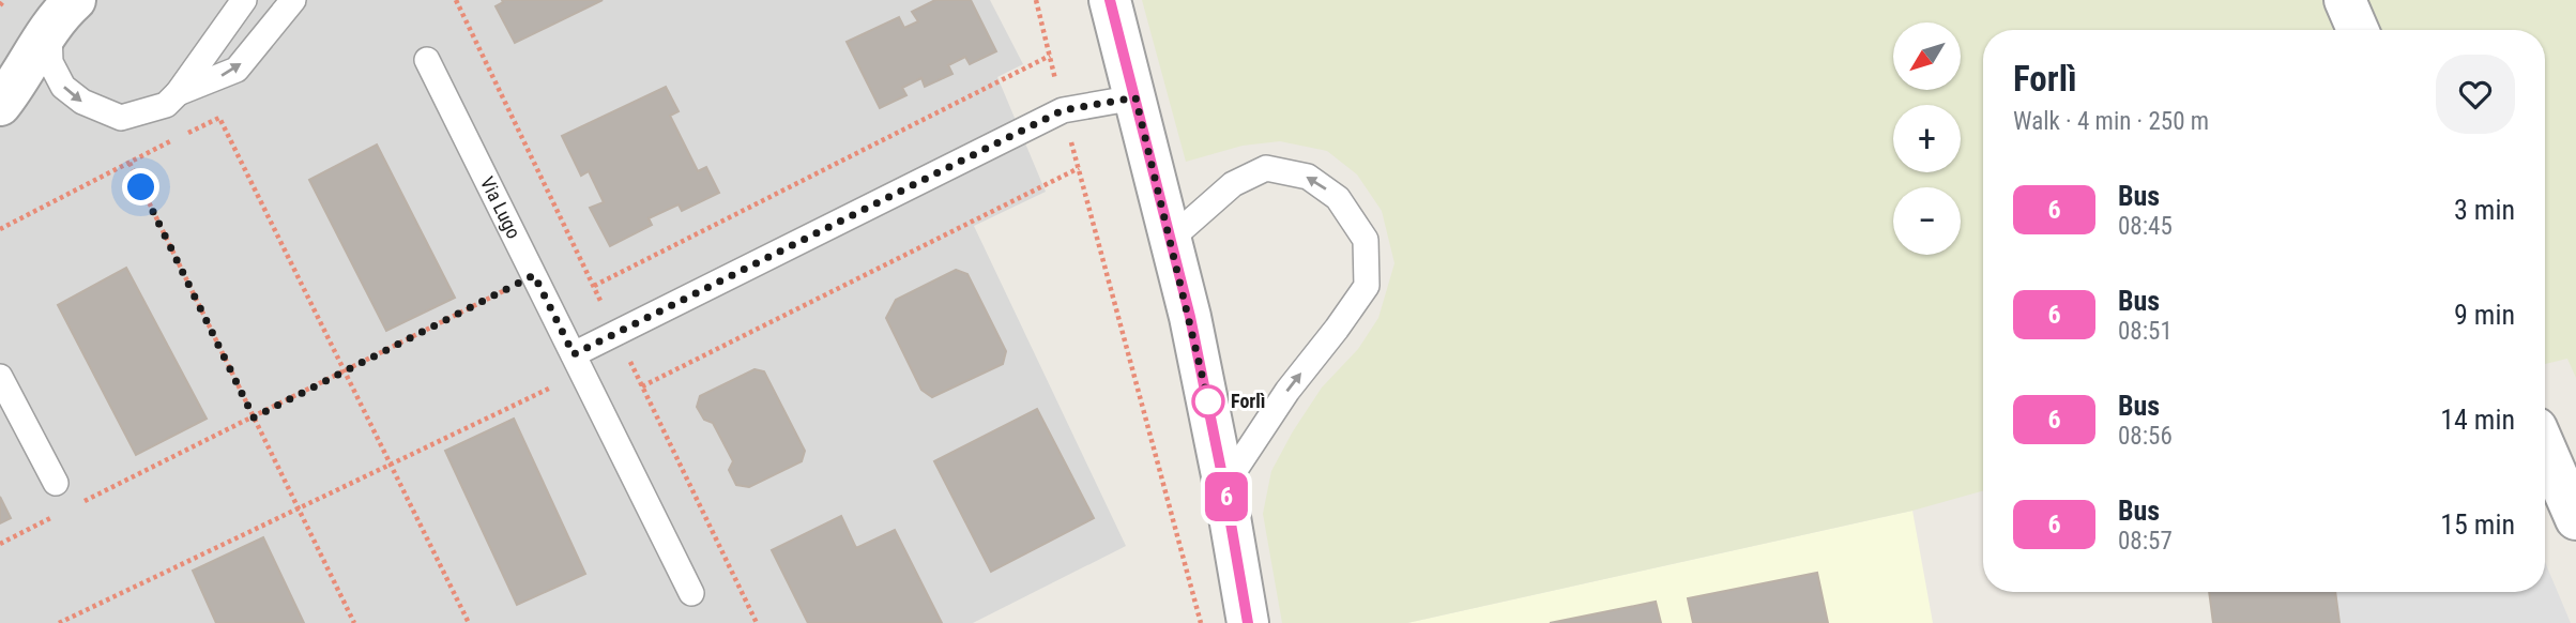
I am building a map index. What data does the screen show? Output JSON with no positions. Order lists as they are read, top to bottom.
{
  "streets": {
    "lane": ["Via Lugo"]
  },
  "places": ["Forlì"],
  "lines": ["bus line 6"],
  "north": "bottom left",
  "page": {
    "on_map": "6",
    "map_buttons": ["+", "−"],
    "heading": ["Forlì", "Walk · 4 min · 250 m"],
    "list": [
      {
        "mark": "6",
        "name": "Bus",
        "note": "08:45",
        "value": "3 min"
      },
      {
        "mark": "6",
        "name": "Bus",
        "note": "08:51",
        "value": "9 min"
      },
      {
        "mark": "6",
        "name": "Bus",
        "note": "08:56",
        "value": "14 min"
      },
      {
        "mark": "6",
        "name": "Bus",
        "note": "08:57",
        "value": "15 min"
      }
    ]
  }
}
